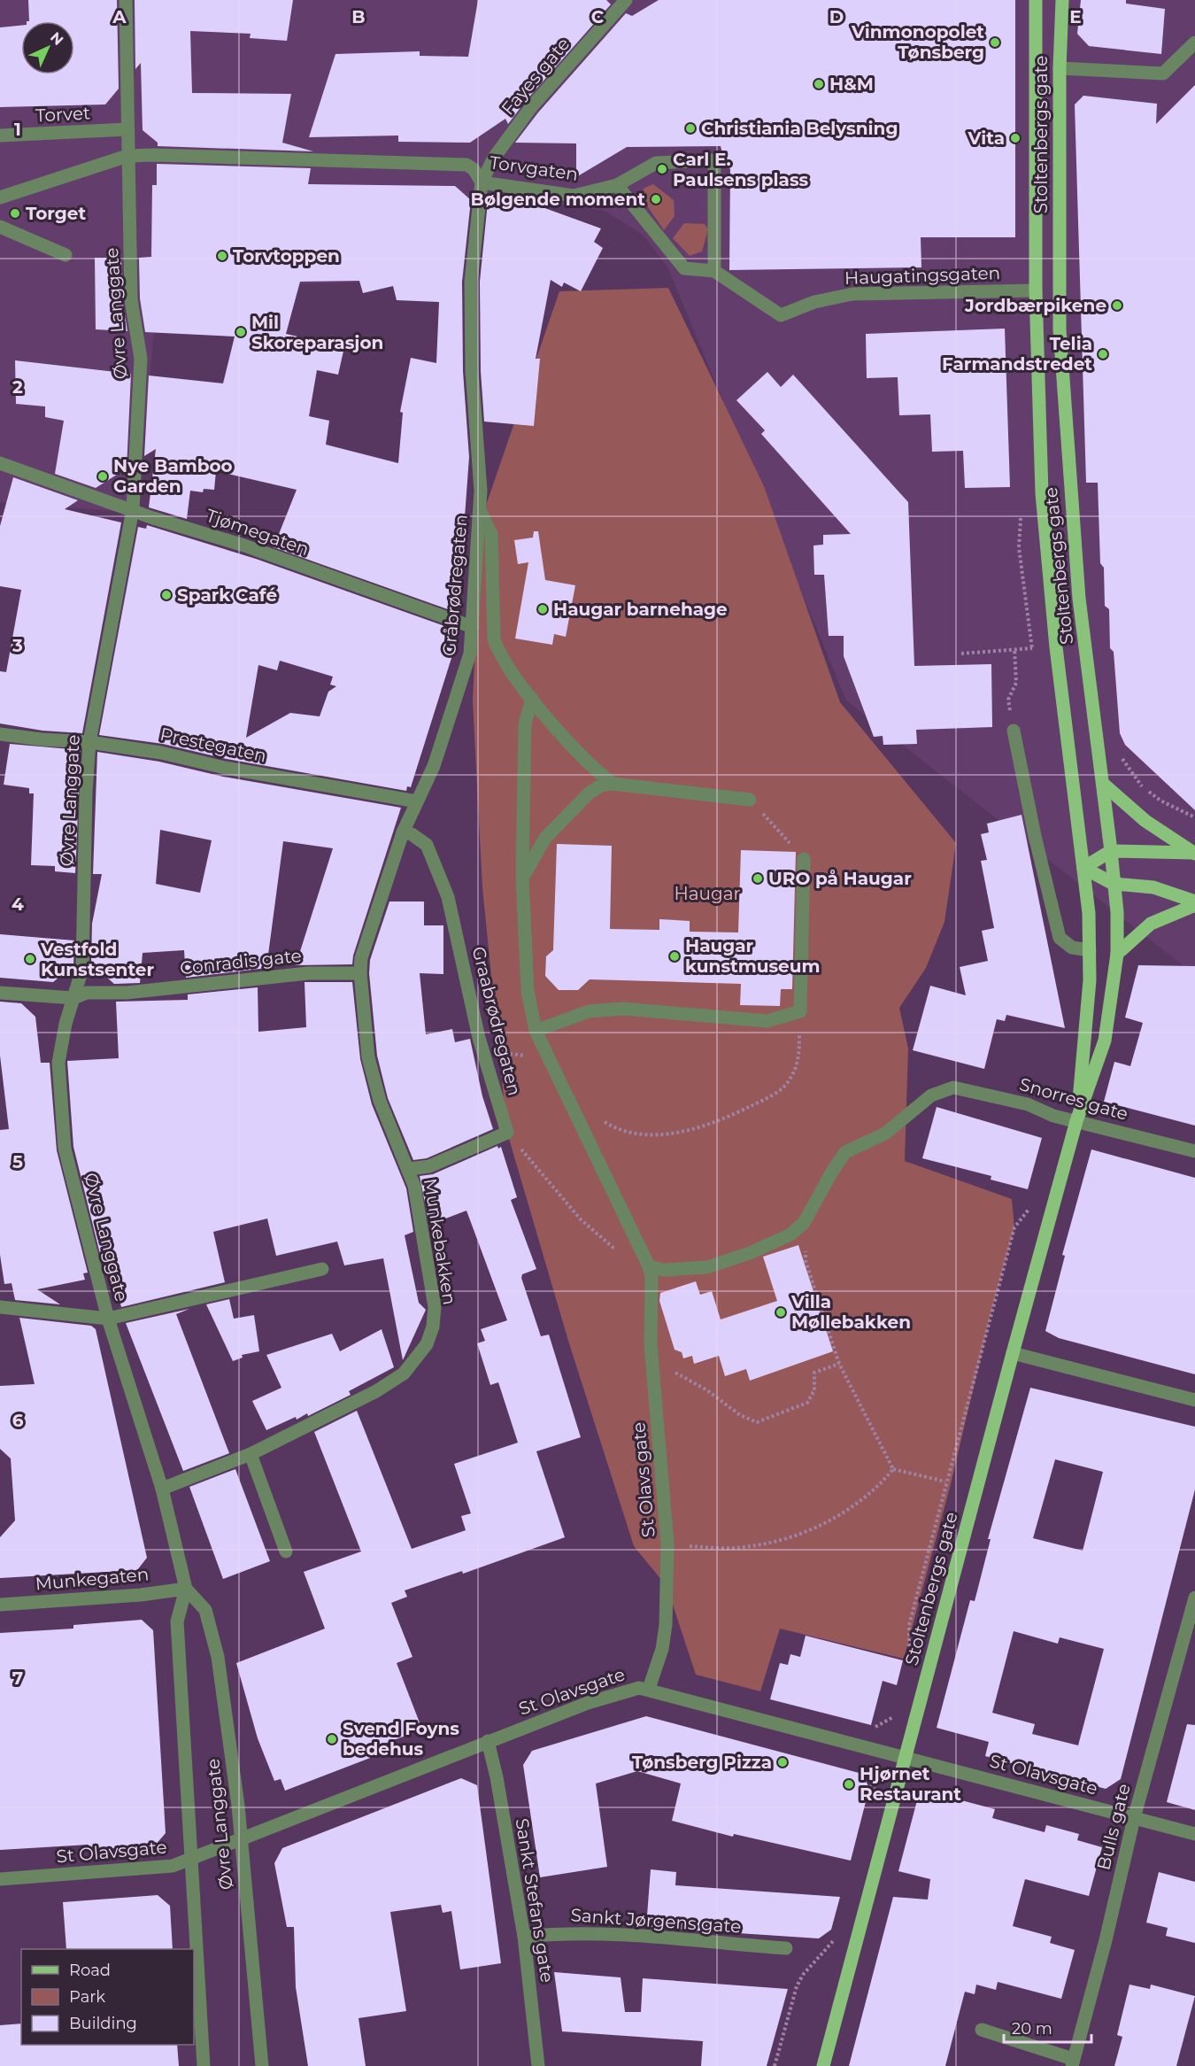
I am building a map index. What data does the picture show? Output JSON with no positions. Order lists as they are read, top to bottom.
{
  "streets": {
    "main road": ["Stoltenbergs gate"],
    "street": [
      "Fayes gate",
      "Torvet",
      "Torvgaten",
      "Haugatingsgaten",
      "Øvre Langgate",
      "Tjømegaten",
      "Gråbrødregaten",
      "Prestegaten",
      "Conradis gate",
      "Graabrødregaten",
      "Snorres gate",
      "Munkebakken",
      "St Olavs gate",
      "Munkegaten",
      "St Olavsgate",
      "Bulls gate",
      "Sankt Stefans gate",
      "Sankt Jørgens gate"
    ]
  },
  "crossings": [
    ["Fayes gate", "Torvgaten"],
    ["Fayes gate", "Gråbrødregaten"],
    ["Torvet", "Øvre Langgate"],
    ["Stoltenbergs gate", "Haugatingsgaten"],
    ["Stoltenbergs gate", "Snorres gate"],
    ["Stoltenbergs gate", "St Olavsgate"],
    ["Torvgaten", "Haugatingsgaten"],
    ["Torvgaten", "Øvre Langgate"],
    ["Torvgaten", "Gråbrødregaten"],
    ["Øvre Langgate", "Tjømegaten"],
    ["Øvre Langgate", "Prestegaten"],
    ["Øvre Langgate", "Conradis gate"],
    ["Øvre Langgate", "Munkebakken"],
    ["Øvre Langgate", "Munkegaten"],
    ["Øvre Langgate", "St Olavsgate"],
    ["Tjømegaten", "Gråbrødregaten"],
    ["Gråbrødregaten", "Prestegaten"],
    ["Gråbrødregaten", "Conradis gate"],
    ["Gråbrødregaten", "Graabrødregaten"],
    ["Gråbrødregaten", "Munkebakken"],
    ["Conradis gate", "Munkebakken"],
    ["St Olavs gate", "St Olavsgate"],
    ["St Olavsgate", "Bulls gate"],
    ["St Olavsgate", "Sankt Stefans gate"],
    ["Sankt Stefans gate", "Sankt Jørgens gate"]
  ],
  "parks": ["Haugar"],
  "places": [
    "Vinmonopolet Tønsberg",
    "H&M",
    "Christiania Belysning",
    "Vita",
    "Carl E. Paulsens plass",
    "Bølgende moment",
    "Torget",
    "Torvtoppen",
    "Jordbærpikene",
    "Mil Skoreparasjon",
    "Telia Farmandstredet",
    "Nye Bamboo Garden",
    "Spark Café",
    "Haugar barnehage",
    "URO på Haugar",
    "Haugar kunstmuseum",
    "Vestfold Kunstsenter",
    "Villa Møllebakken",
    "Svend Foyns bedehus",
    "Tønsberg Pizza",
    "Hjørnet Restaurant"
  ],
  "legend": ["Road", "Park", "Building"],
  "scale_bar": "20 m",
  "north": "top right",
  "grid": {
    "columns": [
      "A",
      "B",
      "C",
      "D",
      "E"
    ],
    "rows": [
      "1",
      "2",
      "3",
      "4",
      "5",
      "6",
      "7"
    ]
  }
}
